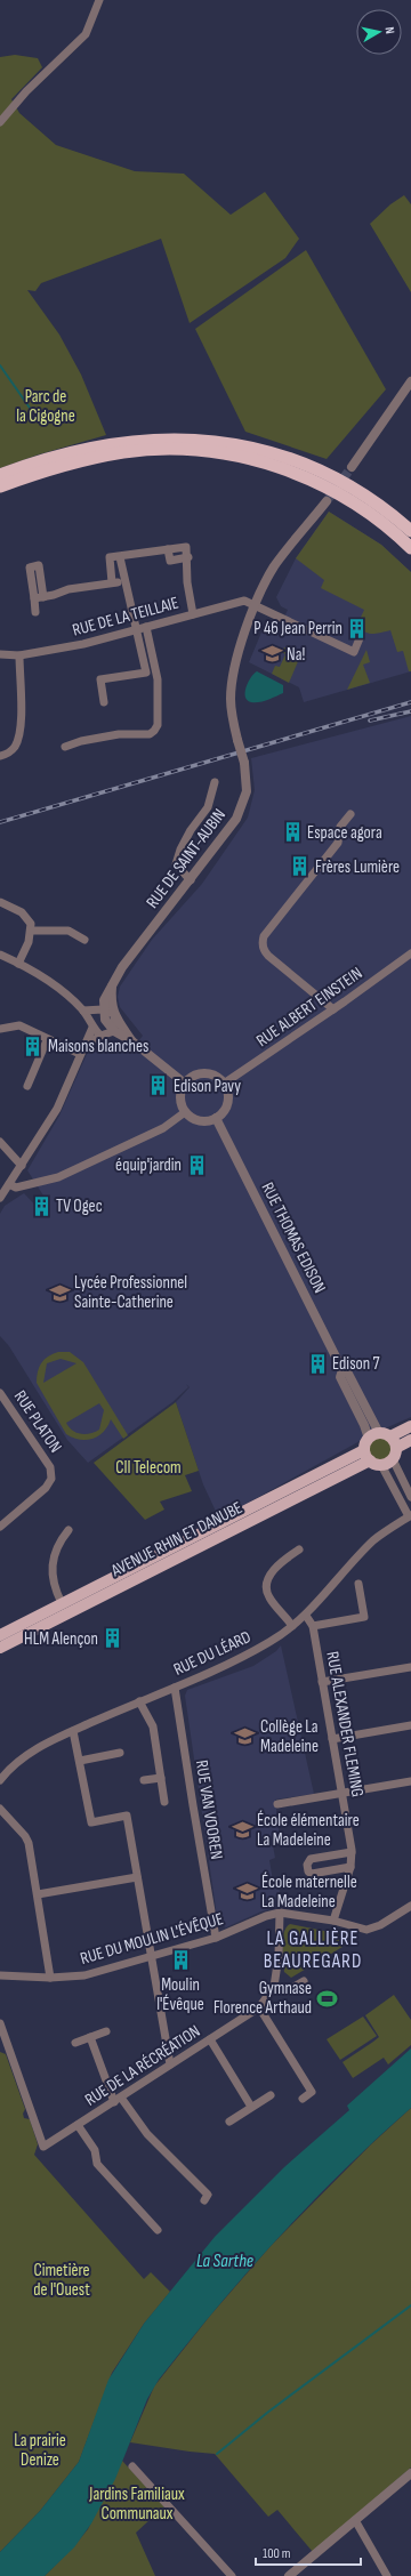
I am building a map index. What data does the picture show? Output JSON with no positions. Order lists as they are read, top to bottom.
{
  "streets": {
    "main road": ["AVENUE RHIN ET DANUBE"],
    "street": [
      "RUE DE LA TEILLAIE",
      "RUE DE SAINT-AUBIN",
      "RUE ALBERT EINSTEIN",
      "RUE THOMAS EDISON",
      "RUE PLATON",
      "RUE DU LÉARD",
      "RUE ALEXANDER FLEMING",
      "RUE VAN VOOREN",
      "RUE DU MOULIN L'ÉVÊQUE",
      "RUE DE LA RÉCRÉATION"
    ]
  },
  "crossings": [
    ["RUE DE LA TEILLAIE", "RUE DE SAINT-AUBIN"],
    ["RUE ALBERT EINSTEIN", "RUE THOMAS EDISON"],
    ["RUE THOMAS EDISON", "AVENUE RHIN ET DANUBE"],
    ["RUE DU LÉARD", "RUE ALEXANDER FLEMING"],
    ["RUE DU LÉARD", "RUE VAN VOOREN"],
    ["RUE ALEXANDER FLEMING", "RUE DU MOULIN L'ÉVÊQUE"],
    ["RUE VAN VOOREN", "RUE DU MOULIN L'ÉVÊQUE"],
    ["RUE DU MOULIN L'ÉVÊQUE", "RUE DE LA RÉCRÉATION"]
  ],
  "districts": ["LA GALLIÈRE BEAUREGARD"],
  "water": ["La Sarthe"],
  "parks": [
    "Parc de la Cigogne",
    "CII Telecom",
    "Cimetière de l'Ouest",
    "La prairie Denize",
    "Jardins Familiaux Communaux"
  ],
  "places": {
    "building": [
      "P 46 Jean Perrin",
      "Espace agora",
      "Frères Lumière",
      "Maisons blanches",
      "Edison Pavy",
      "équip'jardin",
      "TV Ogec",
      "Edison 7",
      "HLM Alençon",
      "Moulin l'Évêque"
    ],
    "school or university": [
      "Na!",
      "Lycée Professionnel Sainte-Catherine",
      "Collège La Madeleine",
      "École élémentaire La Madeleine",
      "École maternelle La Madeleine"
    ],
    "sports": ["Gymnase Florence Arthaud"]
  },
  "scale_bar": "100 m",
  "north": "right"
}
